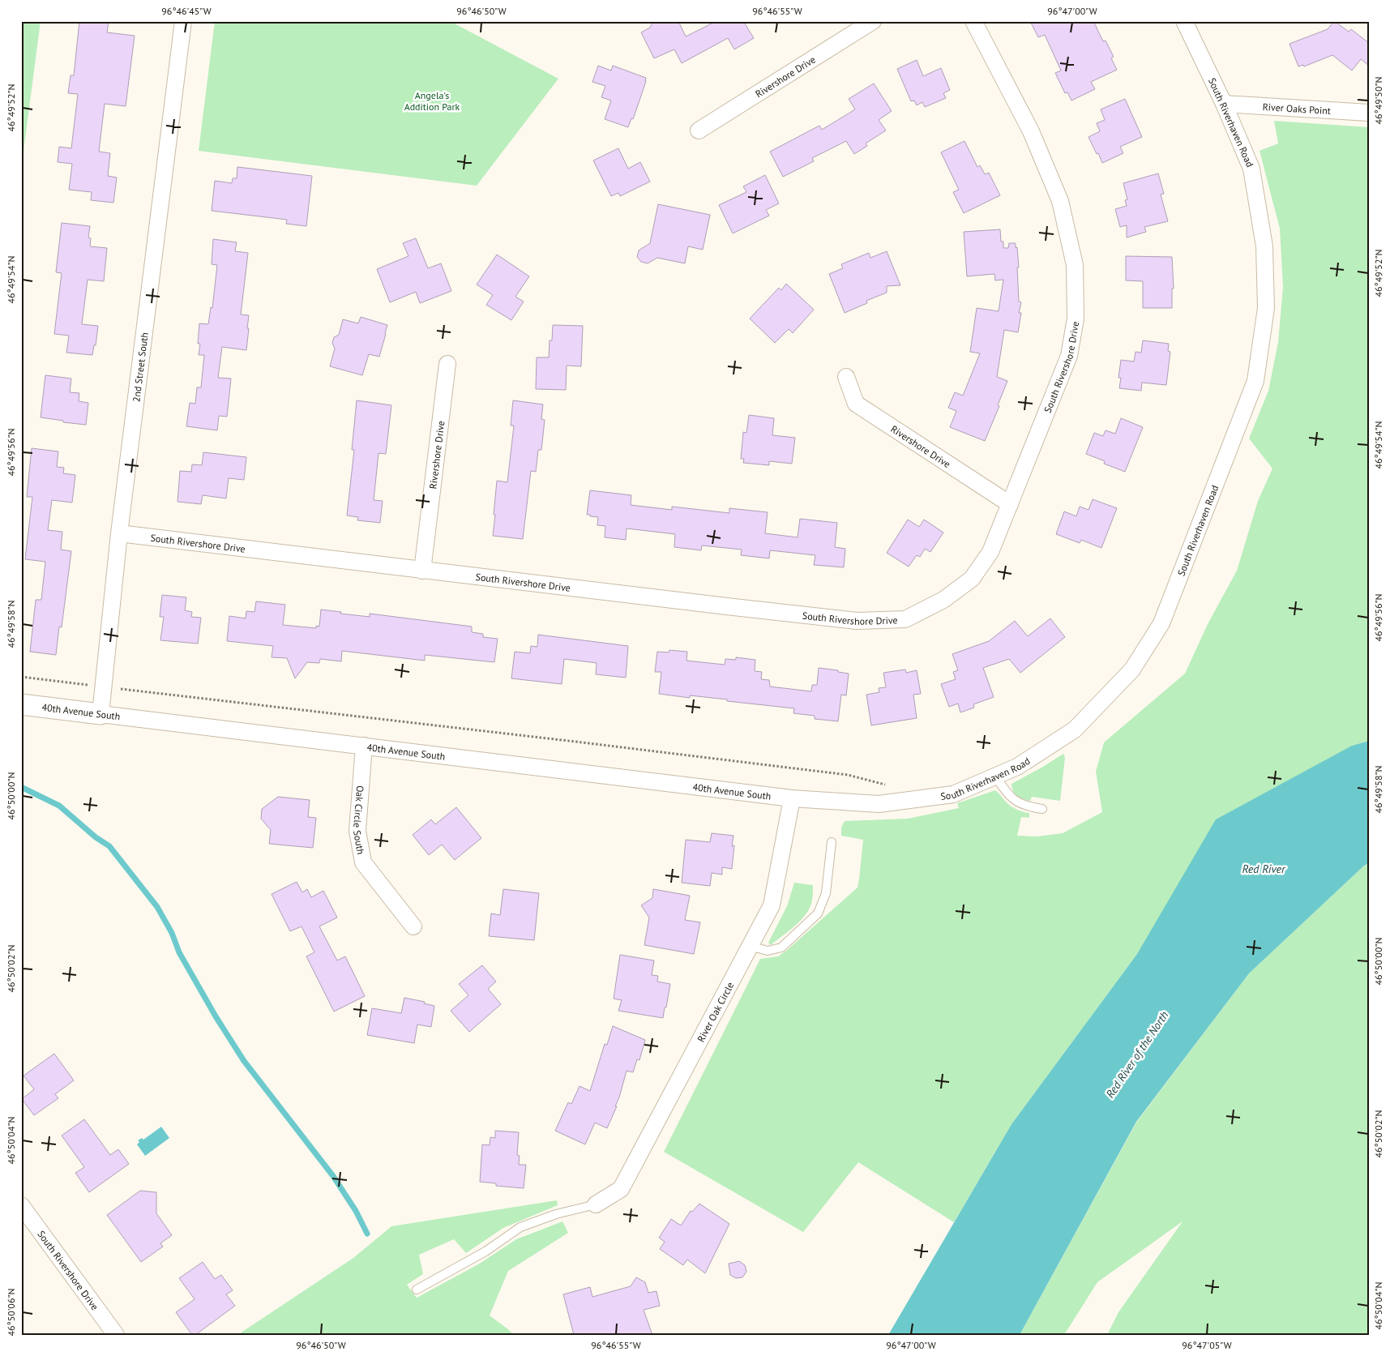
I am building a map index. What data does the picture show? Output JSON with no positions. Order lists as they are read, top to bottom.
{
  "streets": {
    "street": [
      "Rivershore Drive",
      "River Oaks Point",
      "South Riverhaven Road",
      "2nd Street South",
      "South Rivershore Drive",
      "40th Avenue South",
      "Oak Circle South",
      "River Oak Circle"
    ]
  },
  "crossings": [
    ["Rivershore Drive", "South Rivershore Drive"],
    ["River Oaks Point", "South Riverhaven Road"],
    ["South Riverhaven Road", "40th Avenue South"],
    ["South Riverhaven Road", "River Oak Circle"],
    ["2nd Street South", "South Rivershore Drive"],
    ["2nd Street South", "40th Avenue South"],
    ["40th Avenue South", "Oak Circle South"],
    ["40th Avenue South", "River Oak Circle"]
  ],
  "water": ["Red River", "Red River of the North"],
  "parks": ["Angela's Addition Park"],
  "coordinates": [
    "96°46'45\"W",
    "96°46'50\"W",
    "96°46'55\"W",
    "96°47'00\"W",
    "46°49'50\"N",
    "46°49'52\"N",
    "46°49'54\"N",
    "46°49'56\"N",
    "46°49'58\"N",
    "46°50'00\"N",
    "46°50'02\"N",
    "46°50'04\"N",
    "46°50'06\"N",
    "96°47'05\"W"
  ]
}
